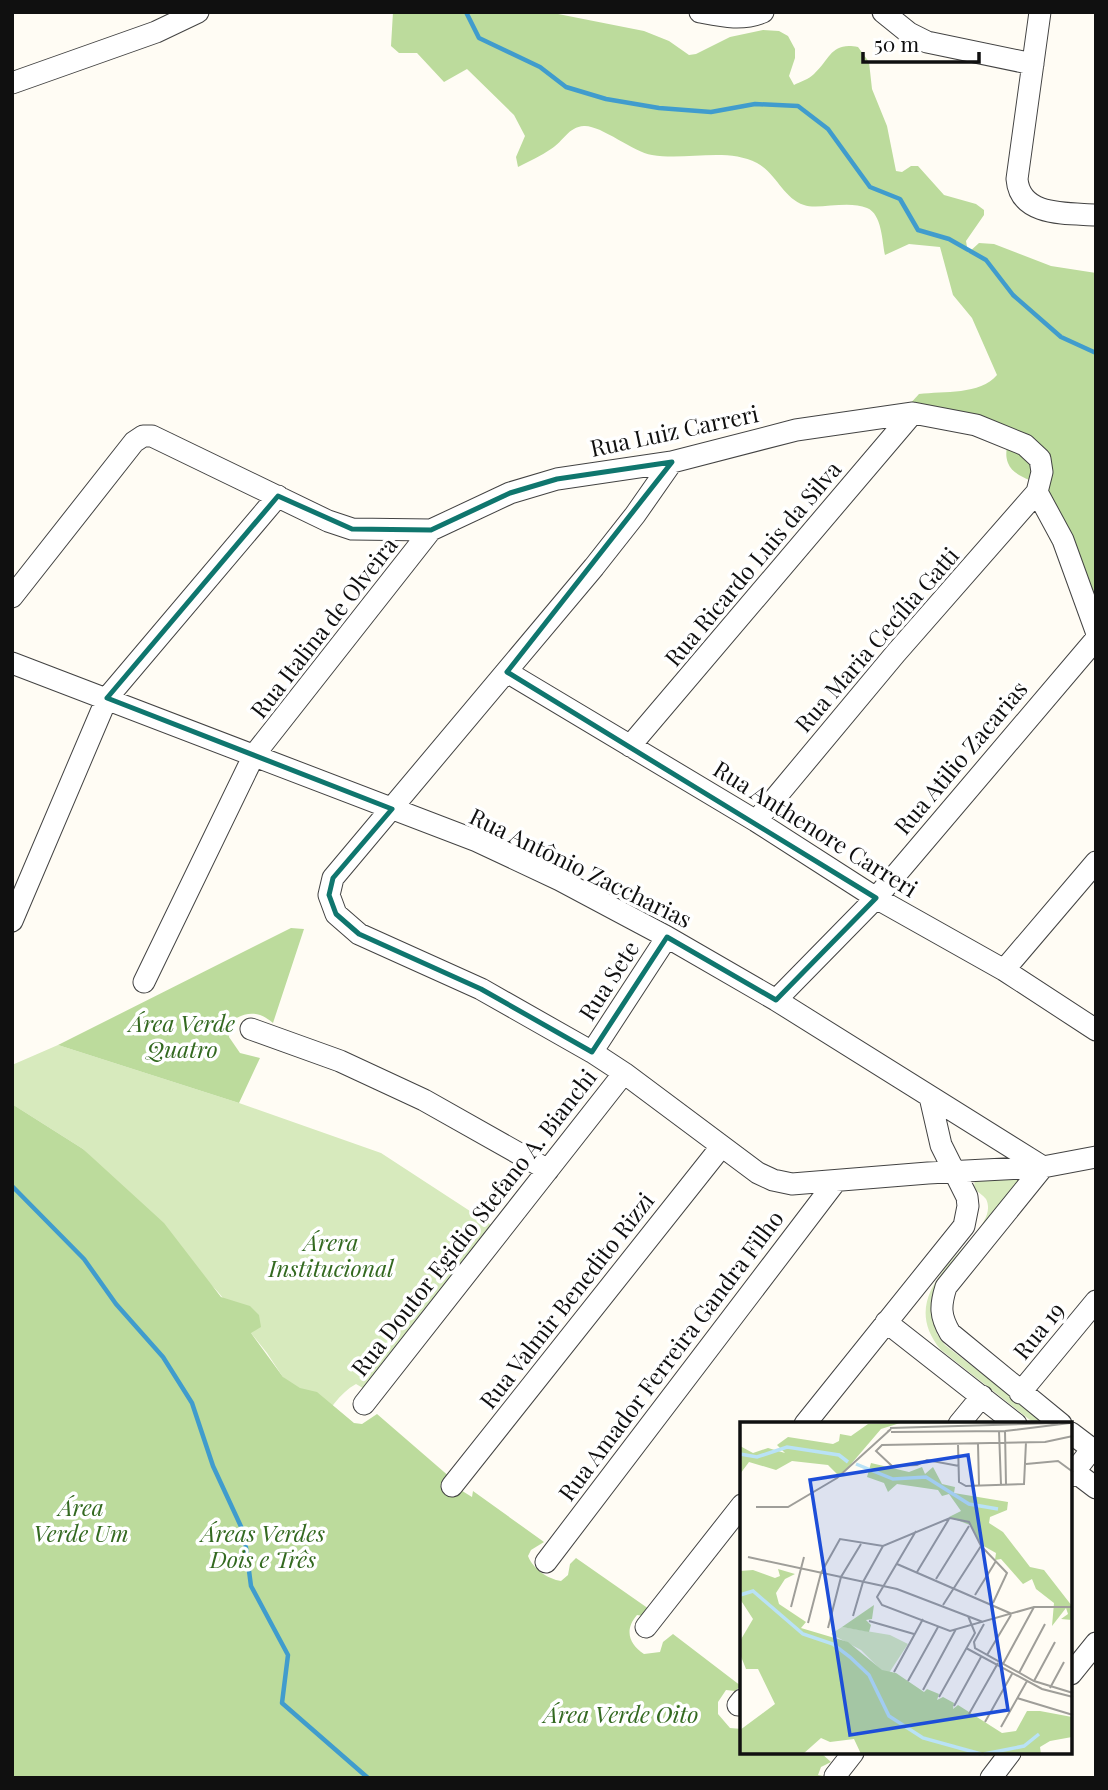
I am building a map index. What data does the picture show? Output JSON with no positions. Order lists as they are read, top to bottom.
{
  "streets": {
    "street": [
      "Rua Luiz Carreri",
      "Rua Ricardo Luis da Silva",
      "Rua Italina de Olveira",
      "Rua Maria Cecília Gatti",
      "Rua Atilio Zacarias",
      "Rua Anthenore Carreri",
      "Rua Antônio Zaccharias",
      "Rua Sete",
      "Rua Doutor Egidio Stefano A. Bianchi",
      "Rua Valmir Benedito Rizzi",
      "Rua 19",
      "Rua Amador Ferreira Gandra Filho"
    ]
  },
  "crossings": [
    ["Rua Luiz Carreri", "Rua Ricardo Luis da Silva"],
    ["Rua Luiz Carreri", "Rua Italina de Olveira"],
    ["Rua Luiz Carreri", "Rua Maria Cecília Gatti"],
    ["Rua Ricardo Luis da Silva", "Rua Anthenore Carreri"],
    ["Rua Italina de Olveira", "Rua Antônio Zaccharias"],
    ["Rua Maria Cecília Gatti", "Rua Anthenore Carreri"],
    ["Rua Atilio Zacarias", "Rua Anthenore Carreri"],
    ["Rua Atilio Zacarias", "Rua Antônio Zaccharias"],
    ["Rua Antônio Zaccharias", "Rua Sete"]
  ],
  "parks": [
    "Área Verde Quatro",
    "Árera Institucional",
    "Área Verde Um",
    "Áreas Verdes Dois e Três",
    "Área Verde Oito"
  ],
  "scale_bar": "50 m"
}
